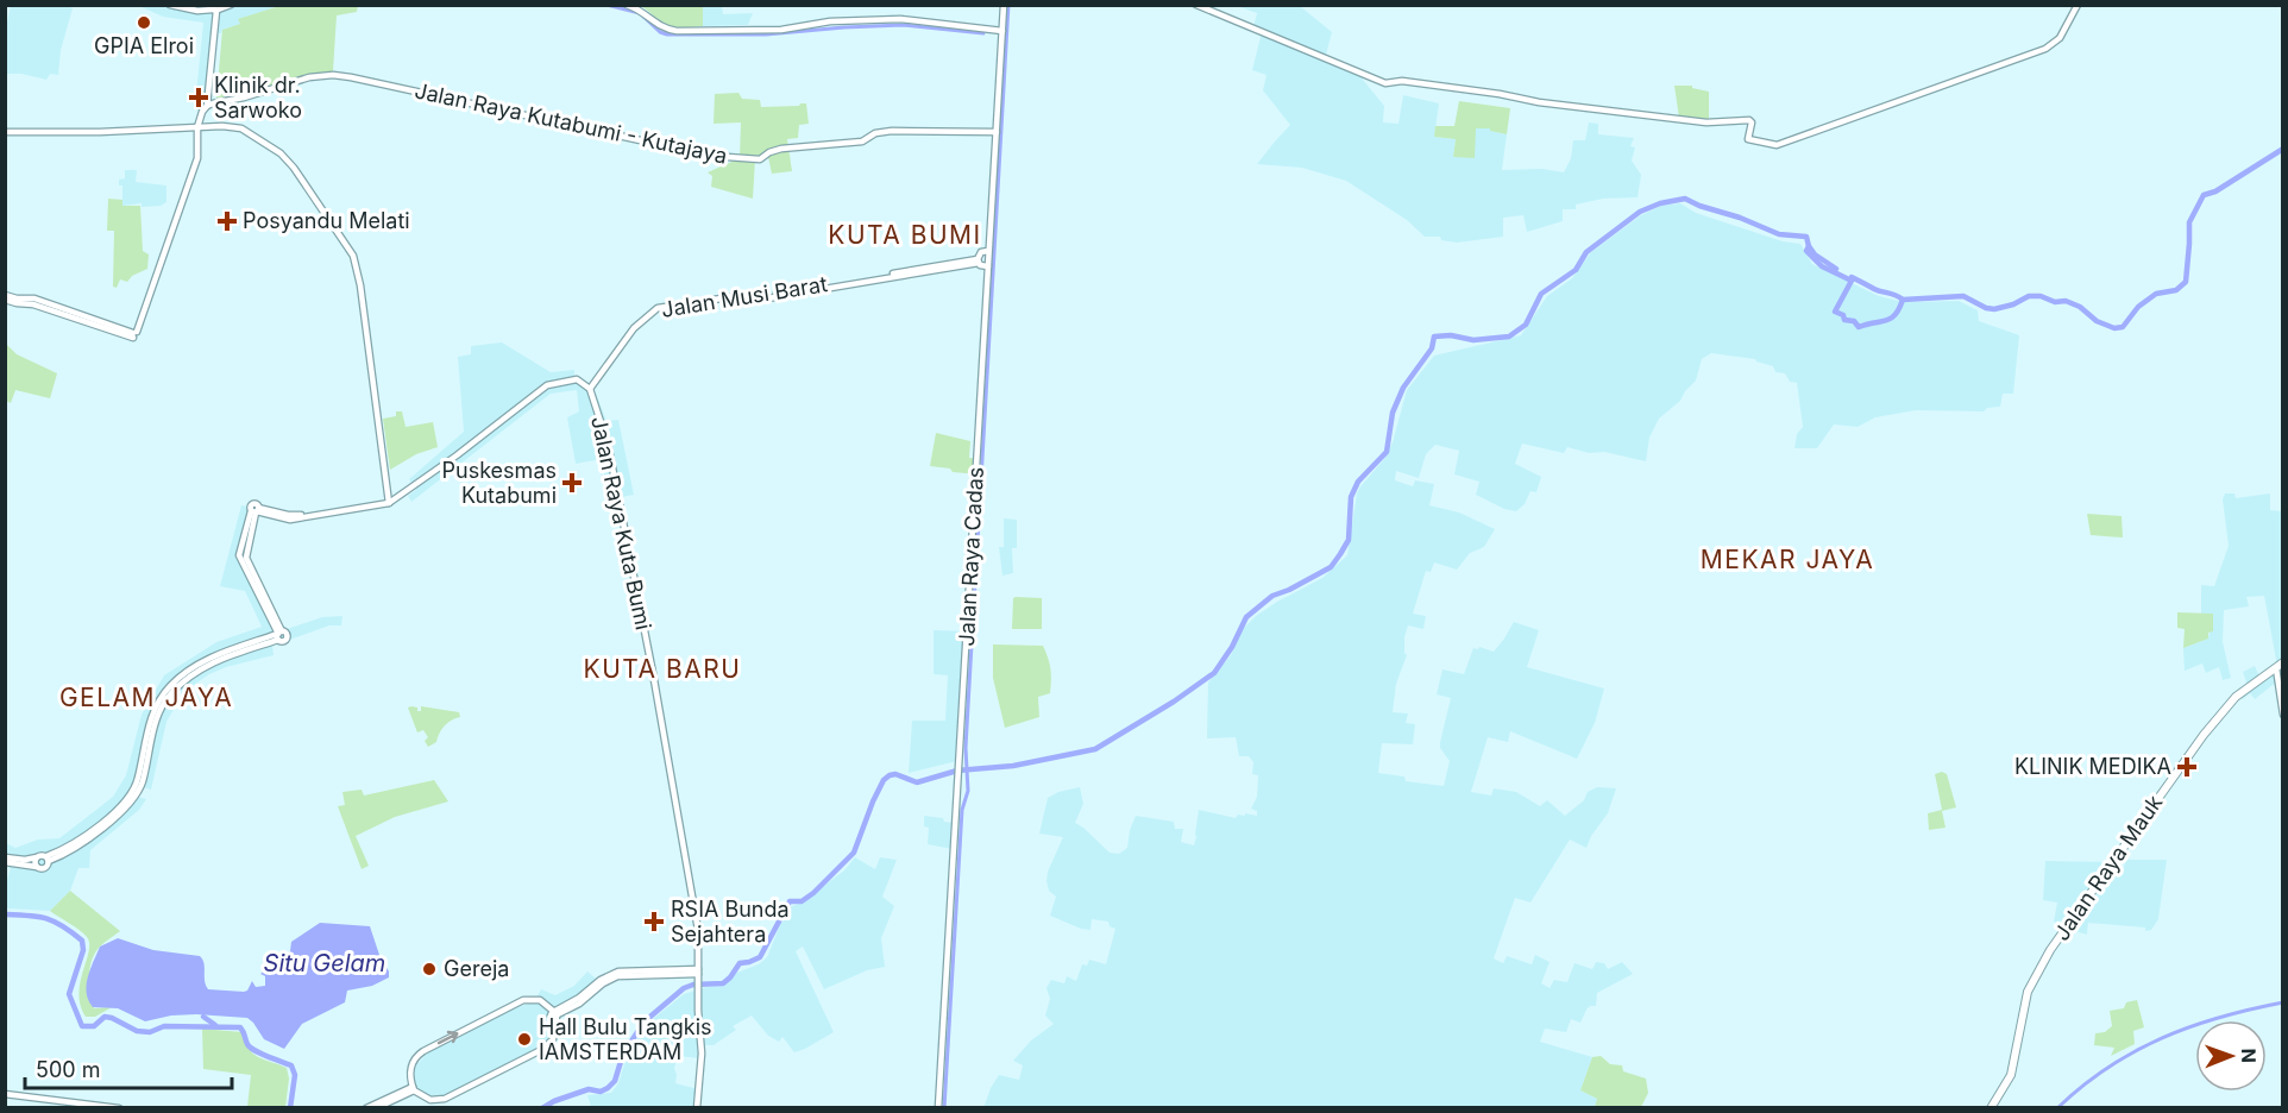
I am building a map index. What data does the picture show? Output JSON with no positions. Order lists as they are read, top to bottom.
{
  "streets": {
    "main road": ["Jalan Raya Mauk"],
    "street": [
      "Jalan Raya Kutabumi - Kutajaya",
      "Jalan Musi Barat",
      "Jalan Raya Kuta Bumi",
      "Jalan Raya Cadas"
    ]
  },
  "crossings": [
    ["Jalan Raya Kutabumi - Kutajaya", "Jalan Raya Cadas"],
    ["Jalan Musi Barat", "Jalan Raya Kuta Bumi"],
    ["Jalan Musi Barat", "Jalan Raya Cadas"]
  ],
  "districts": [
    "KUTA BUMI",
    "MEKAR JAYA",
    "KUTA BARU",
    "GELAM JAYA"
  ],
  "water": ["Situ Gelam"],
  "places": {
    "other": ["GPIA Elroi", "Gereja", "Hall Bulu Tangkis IAMSTERDAM"],
    "health": [
      "Klinik dr. Sarwoko",
      "Posyandu Melati",
      "Puskesmas Kutabumi",
      "KLINIK MEDIKA",
      "RSIA Bunda Sejahtera"
    ]
  },
  "scale_bar": "500 m",
  "north": "right"
}
